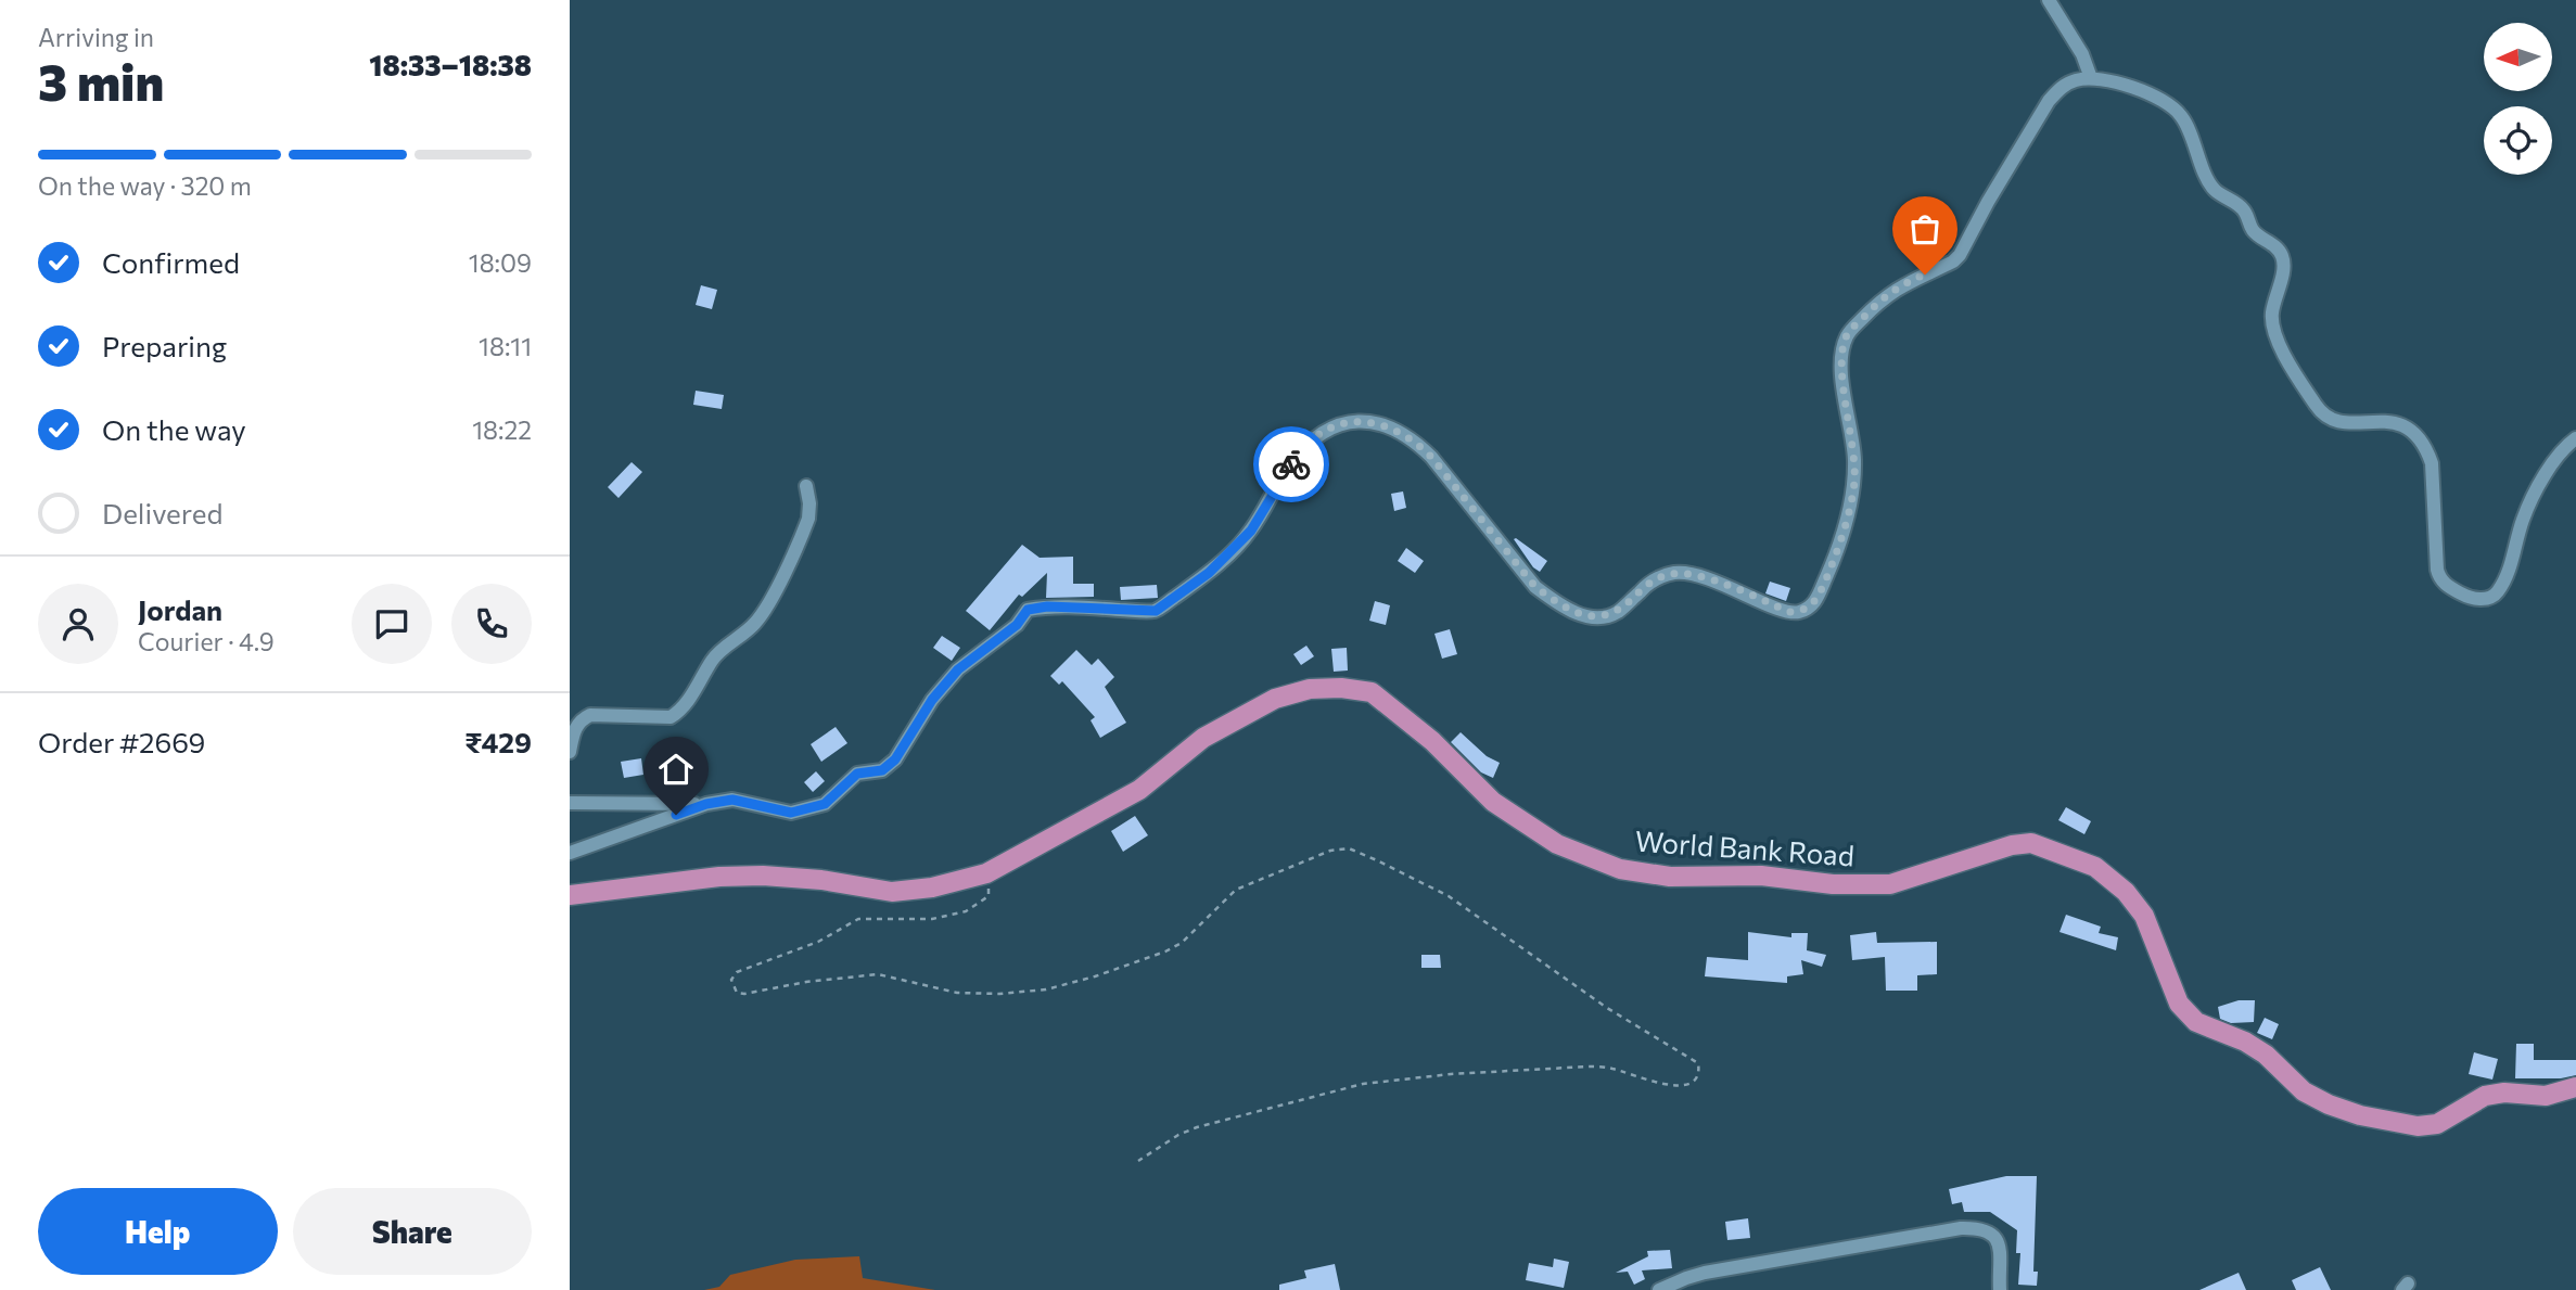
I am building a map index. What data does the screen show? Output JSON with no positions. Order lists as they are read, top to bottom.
{
  "streets": {
    "main road": ["World Bank Road"]
  },
  "north": "left",
  "page": {
    "heading": ["3 min", "Arriving in", "18:33–18:38"],
    "panel": [
      "Jordan",
      "Courier · 4.9",
      "Order #2669",
      "₹429"
    ],
    "bar": "On the way · 320 m",
    "list": [
      ["Confirmed", "18:09"],
      ["Preparing", "18:11"],
      ["On the way", "18:22"],
      "Delivered"
    ],
    "buttons": ["Help", "Share"]
  }
}
